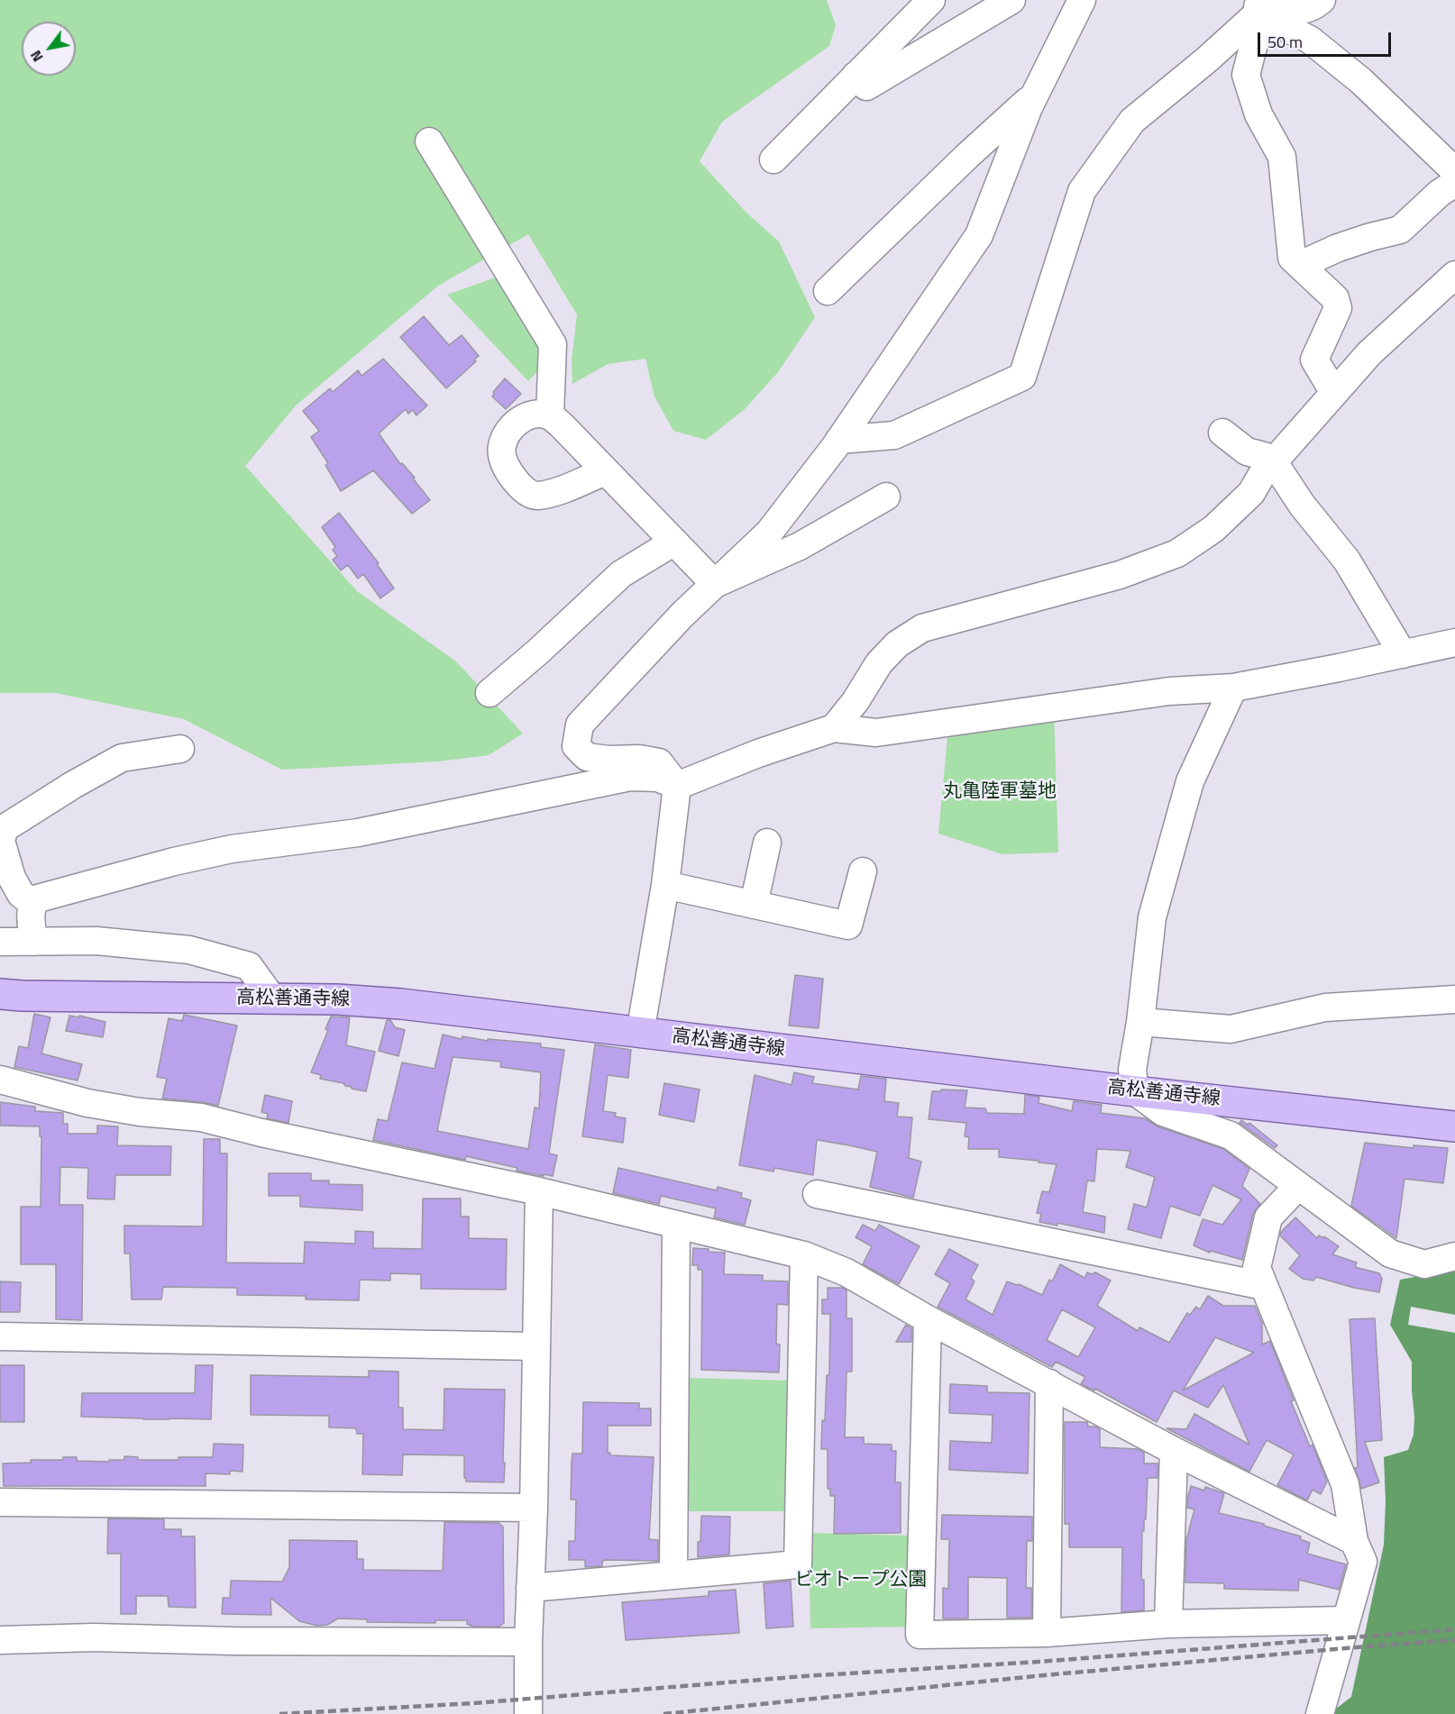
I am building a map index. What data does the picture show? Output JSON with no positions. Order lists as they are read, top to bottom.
{
  "streets": {
    "main road": ["高松善通寺線"]
  },
  "parks": ["丸亀陸軍墓地", "ビオトープ公園"],
  "scale_bar": "50 m",
  "north": "bottom left"
}
